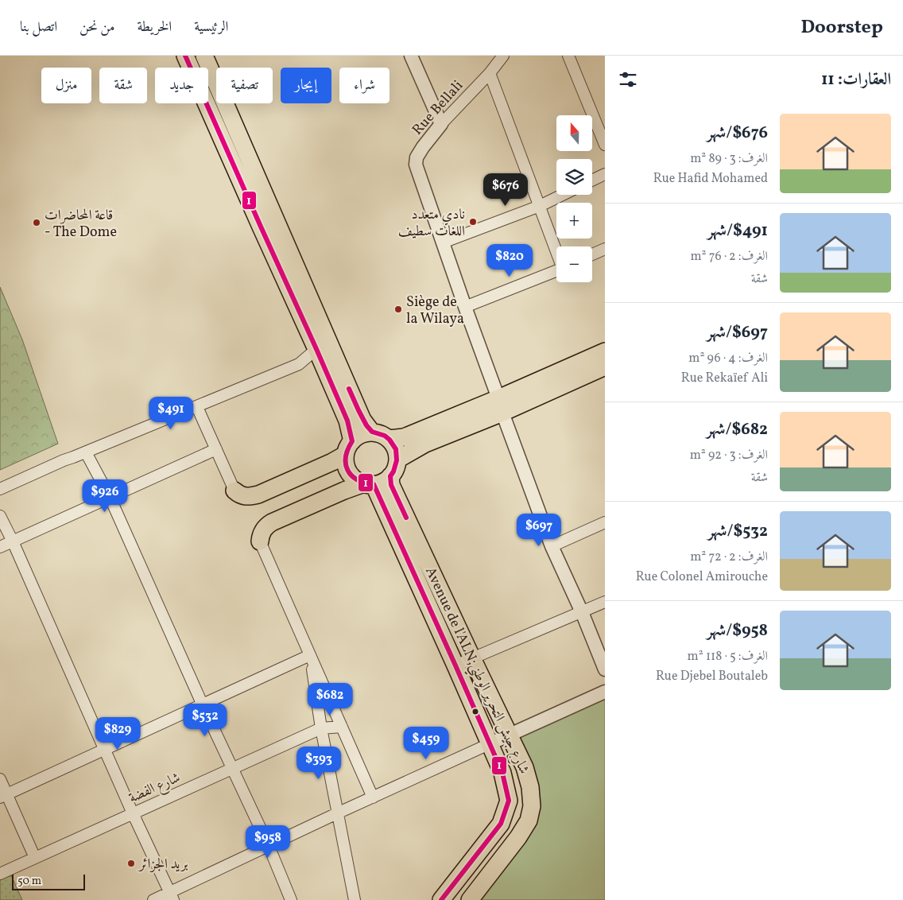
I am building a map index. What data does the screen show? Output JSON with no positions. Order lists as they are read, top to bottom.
{
  "streets": {
    "main road": ["Avenue de l'ALN;شارع جيش التحرير الوطني"],
    "street": ["Rue Bellali", "شارع الفضة"]
  },
  "places": [
    "نادي متعدد اللغات سطيف",
    "قاعة المحاضرات - The Dome",
    "Siège de la Wilaya",
    "بريد الجزائر"
  ],
  "lines": ["transit line 1"],
  "scale_bar": "50 m",
  "north": "top",
  "page": {
    "header": "Doorstep",
    "nav": [
      "الرئيسية",
      "الخريطة",
      "من نحن",
      "اتصل بنا"
    ],
    "heading": "العقارات: 11",
    "chip": [
      "شراء",
      "إيجار",
      "تصفية",
      "جديد",
      "شقة",
      "منزل"
    ],
    "list": [
      {
        "name": "$676/شهر",
        "note": "الغرف: 3 · 89 m² · Rue Hafid Mohamed"
      },
      {
        "name": "$491/شهر",
        "note": "الغرف: 2 · 76 m² · شقة"
      },
      {
        "name": "$697/شهر",
        "note": "الغرف: 4 · 96 m² · Rue Rekaïef Ali"
      },
      {
        "name": "$682/شهر",
        "note": "الغرف: 3 · 92 m² · شقة"
      },
      {
        "name": "$532/شهر",
        "note": "الغرف: 2 · 72 m² · Rue Colonel Amirouche"
      },
      {
        "name": "$958/شهر",
        "note": "الغرف: 5 · 118 m² · Rue Djebel Boutaleb"
      }
    ],
    "map_buttons": ["+", "−"],
    "price": [
      "$676",
      "$820",
      "$491",
      "$926",
      "$697",
      "$682",
      "$532",
      "$829",
      "$459",
      "$393",
      "$958"
    ],
    "scale": "50 m"
  }
}
